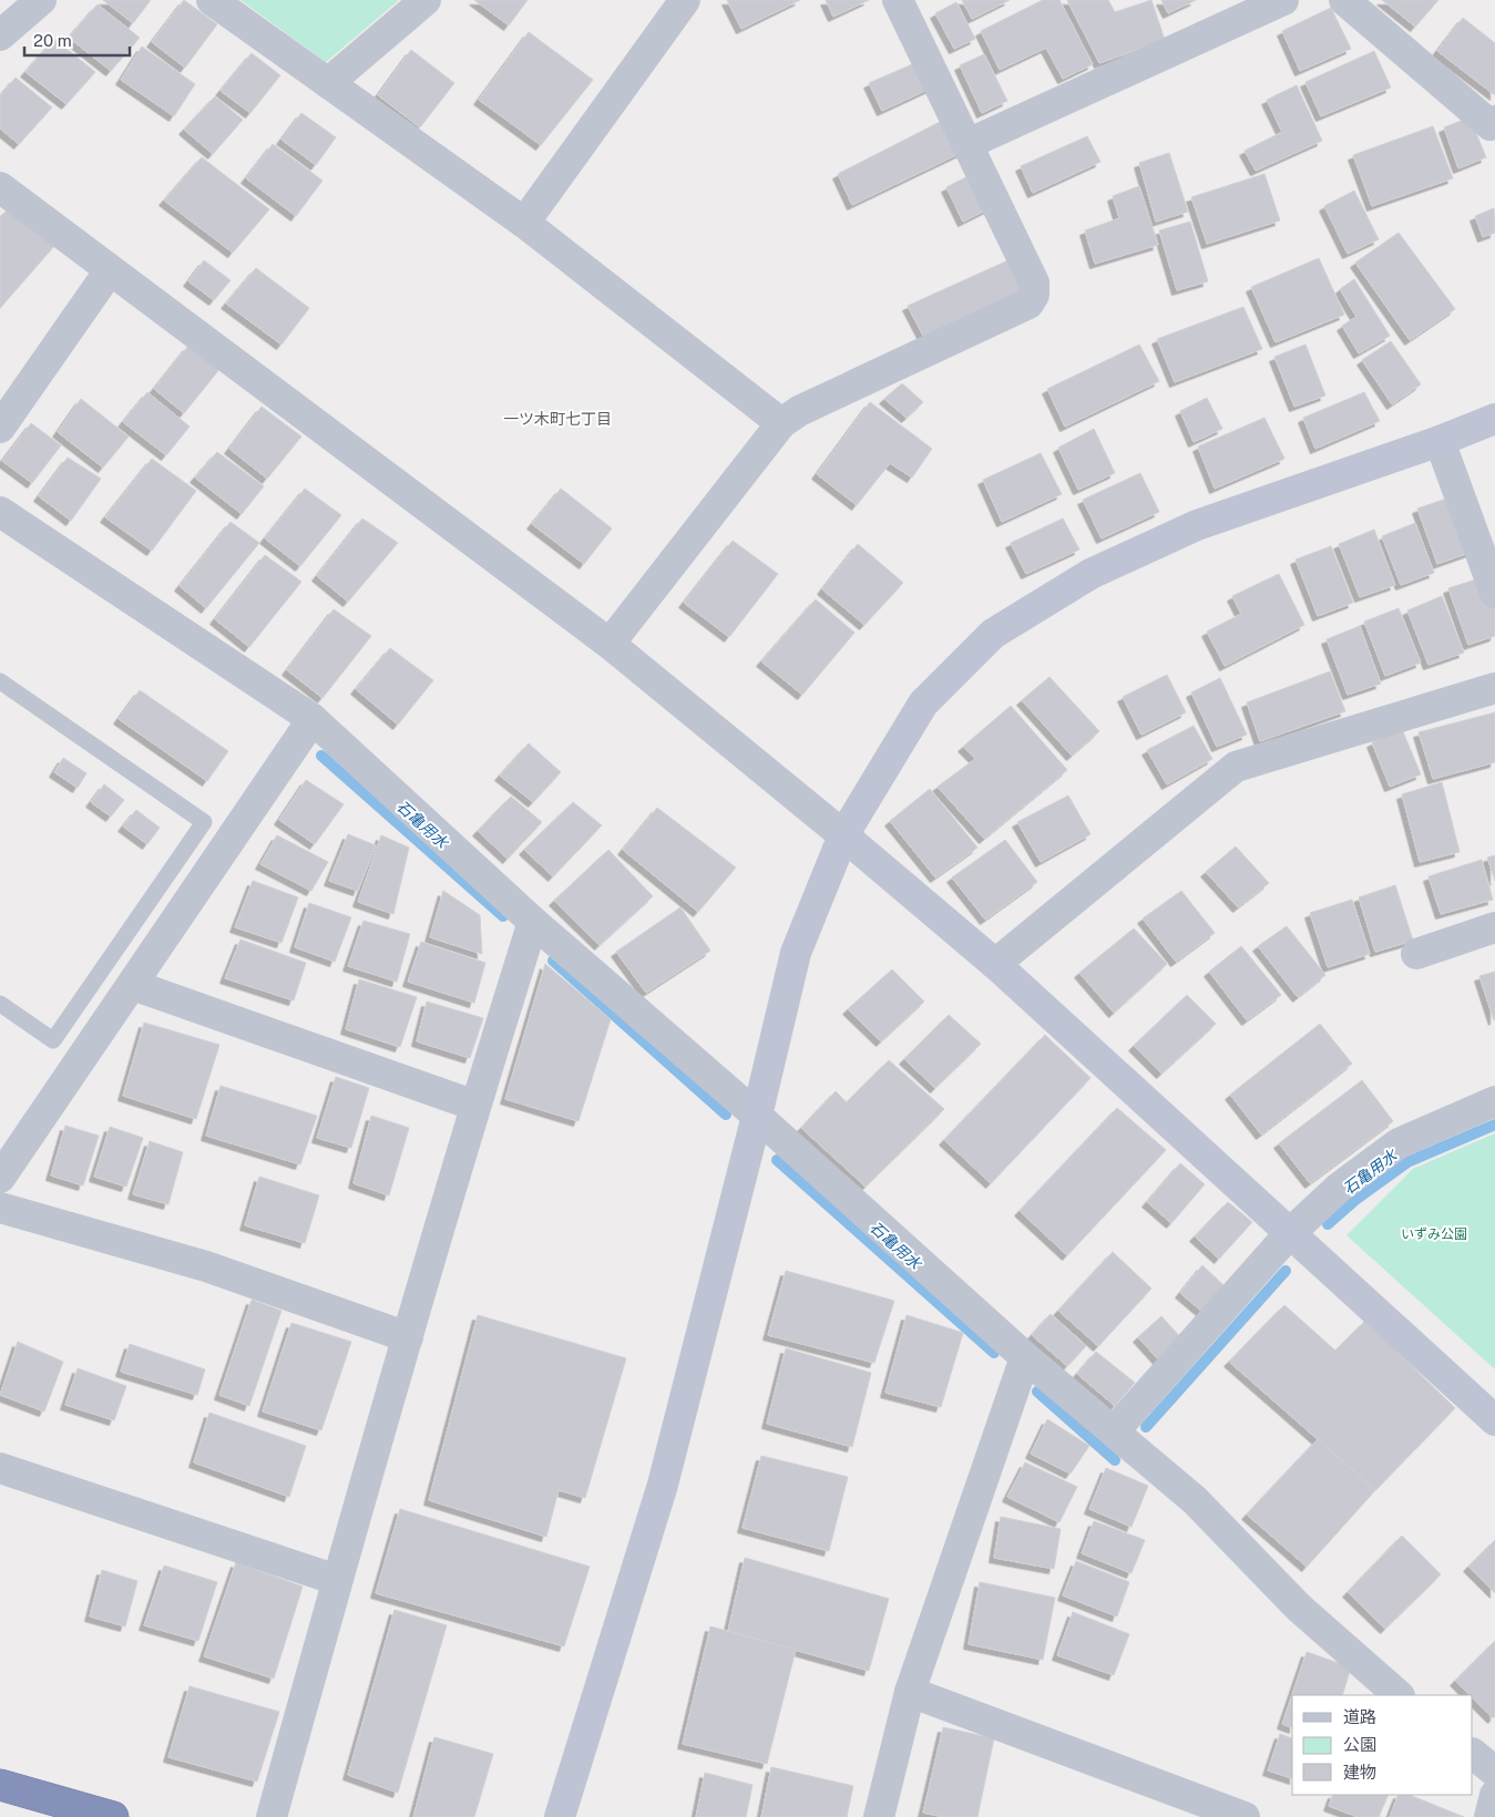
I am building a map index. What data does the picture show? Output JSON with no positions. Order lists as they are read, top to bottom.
{
  "districts": ["一ツ木町七丁目"],
  "water": ["石亀用水"],
  "parks": ["いずみ公園"],
  "legend": ["道路", "公園", "建物"],
  "scale_bar": "20 m"
}
